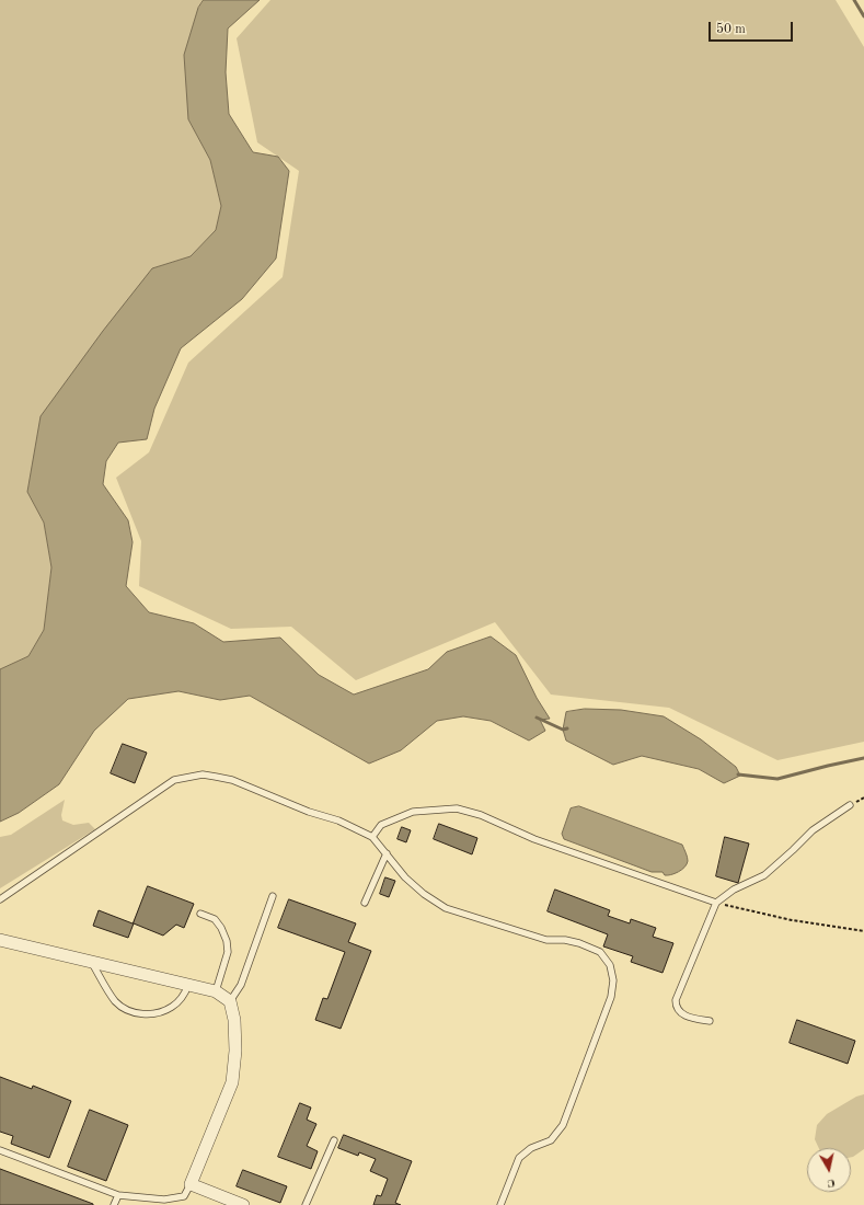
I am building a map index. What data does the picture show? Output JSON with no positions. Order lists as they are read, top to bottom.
{
  "scale_bar": "50 m",
  "north": "bottom"
}
